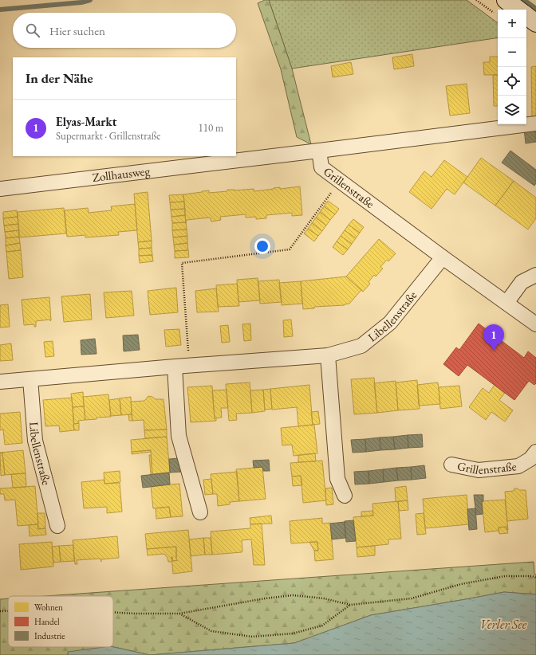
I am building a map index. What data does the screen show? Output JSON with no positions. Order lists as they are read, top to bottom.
{
  "streets": {
    "street": ["Zollhausweg", "Grillenstraße", "Libellenstraße"]
  },
  "crossings": [
    ["Zollhausweg", "Grillenstraße"],
    ["Grillenstraße", "Libellenstraße"]
  ],
  "water": ["Verler See"],
  "legend": ["Wohnen", "Handel", "Industrie"],
  "page": {
    "map_buttons": ["+", "−"],
    "search": "Hier suchen",
    "heading": "In der Nähe",
    "list": [
      {
        "mark": "1",
        "name": "Elyas-Markt",
        "note": "Supermarkt · Grillenstraße",
        "value": "110 m"
      }
    ],
    "pins": "1"
  }
}
